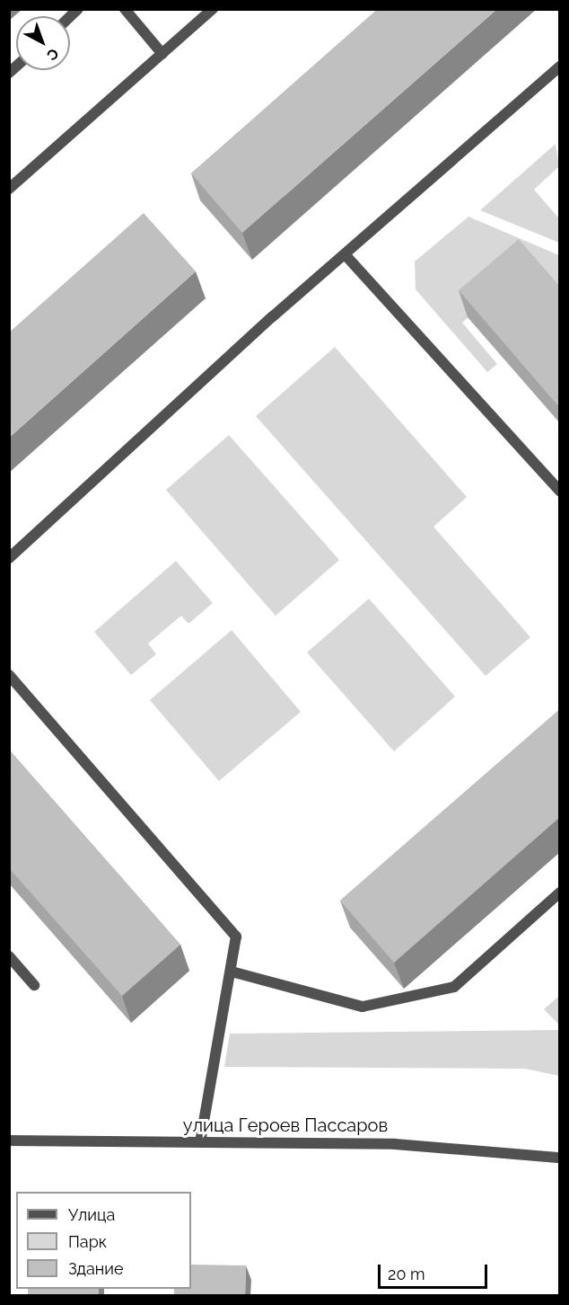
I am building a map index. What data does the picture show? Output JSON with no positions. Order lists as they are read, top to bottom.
{
  "streets": {
    "street": ["улица Героев Пассаров"]
  },
  "legend": ["Улица", "Парк", "Здание"],
  "scale_bar": "20 m",
  "north": "bottom right"
}
